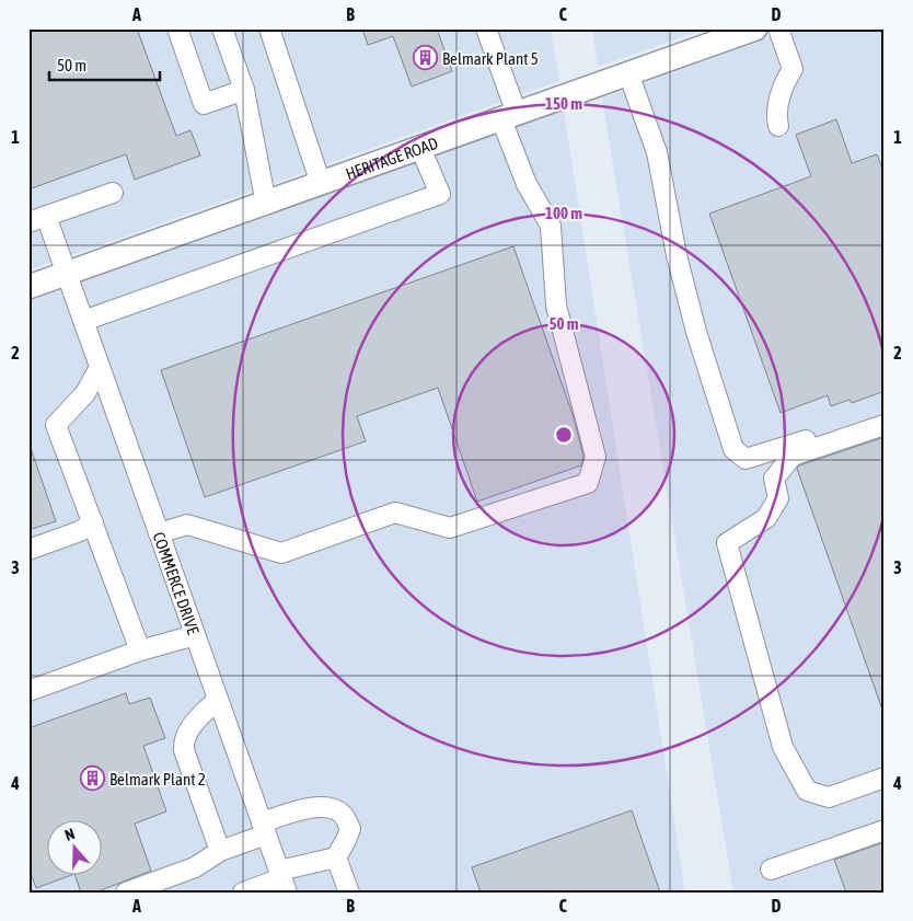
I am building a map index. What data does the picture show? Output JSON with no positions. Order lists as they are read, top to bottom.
{
  "streets": {
    "main road": ["HERITAGE ROAD"],
    "street": ["COMMERCE DRIVE"]
  },
  "crossings": [
    ["HERITAGE ROAD", "COMMERCE DRIVE"]
  ],
  "places": {
    "building": ["Belmark Plant 5", "Belmark Plant 2"]
  },
  "scale_bar": "50 m",
  "north": "top",
  "grid": {
    "columns": [
      "A",
      "B",
      "C",
      "D"
    ],
    "rows": [
      "1",
      "2",
      "3",
      "4"
    ]
  },
  "rings": ["150 m", "100 m", "50 m"]
}
